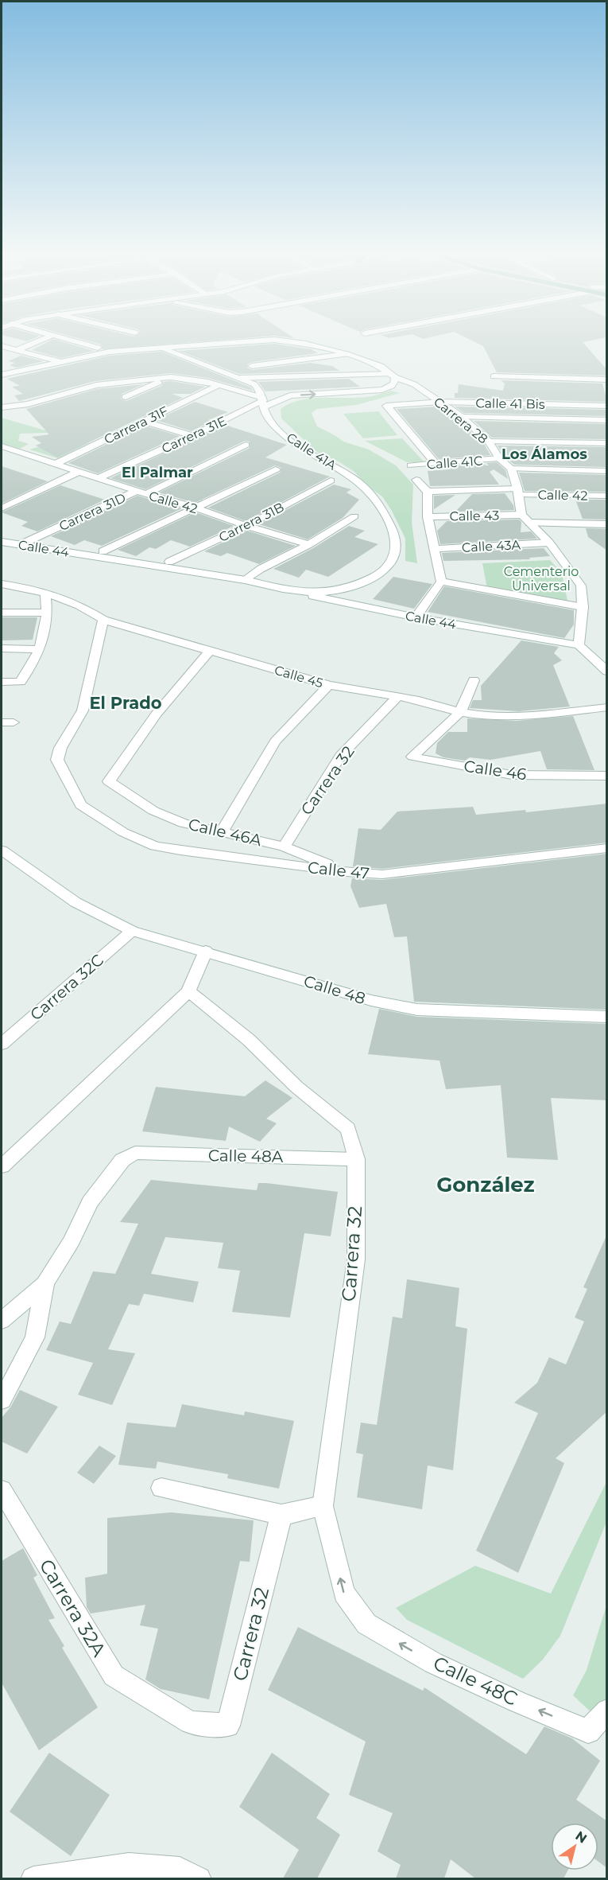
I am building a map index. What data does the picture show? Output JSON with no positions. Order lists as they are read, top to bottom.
{
  "streets": {
    "street": [
      "Calle 41 Bis",
      "Carrera 28",
      "Carrera 31F",
      "Carrera 31E",
      "Calle 41A",
      "Calle 41C",
      "Calle 42",
      "Carrera 31D",
      "Calle 43",
      "Carrera 31B",
      "Calle 43A",
      "Calle 44",
      "Calle 45",
      "Calle 46",
      "Carrera 32",
      "Calle 46A",
      "Calle 47",
      "Carrera 32C",
      "Calle 48",
      "Calle 48A",
      "Carrera 32A",
      "Calle 48C"
    ]
  },
  "crossings": [
    ["Calle 41 Bis", "Carrera 28"],
    ["Calle 41 Bis", "Calle 41C"],
    ["Carrera 28", "Calle 41C"],
    ["Carrera 31F", "Calle 42"],
    ["Carrera 31E", "Calle 41A"],
    ["Carrera 31E", "Calle 42"],
    ["Calle 41A", "Calle 44"],
    ["Calle 42", "Carrera 31D"],
    ["Calle 42", "Carrera 31B"],
    ["Carrera 31D", "Calle 44"],
    ["Calle 45", "Calle 46"],
    ["Calle 45", "Carrera 32"],
    ["Calle 45", "Calle 46A"],
    ["Calle 45", "Calle 47"],
    ["Carrera 32", "Calle 46A"],
    ["Carrera 32", "Calle 48A"],
    ["Carrera 32", "Carrera 32A"],
    ["Carrera 32", "Calle 48C"],
    ["Calle 46A", "Calle 47"],
    ["Carrera 32C", "Calle 48"]
  ],
  "one_way": ["Calle 48C"],
  "districts": [
    "Los Álamos",
    "El Palmar",
    "El Prado",
    "González"
  ],
  "parks": ["Cementerio Universal"],
  "north": "top right"
}
